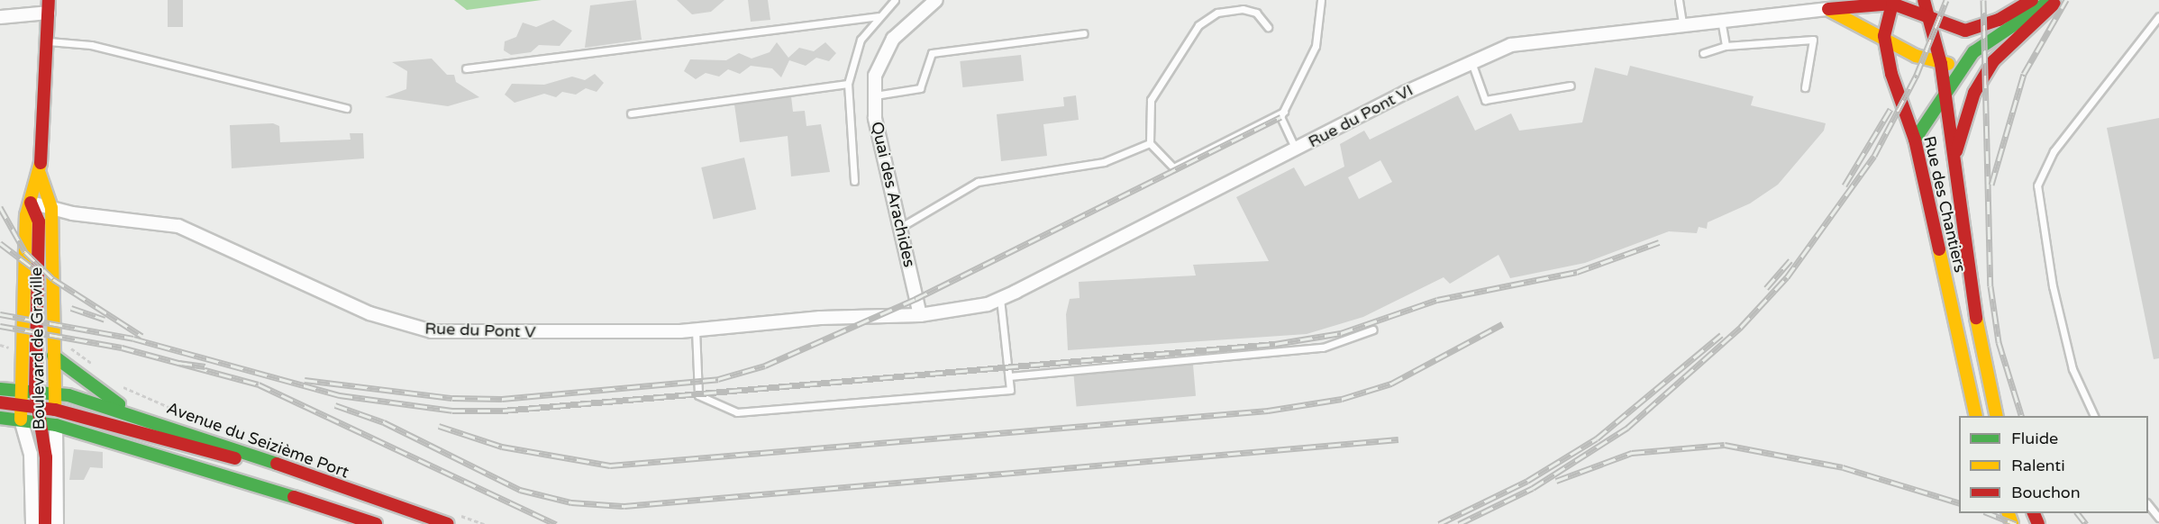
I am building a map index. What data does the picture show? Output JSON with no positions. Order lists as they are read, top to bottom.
{
  "streets": {
    "street": [
      "Rue du Pont VI",
      "Quai des Arachides",
      "Rue des Chantiers",
      "Rue du Pont V",
      "Boulevard de Graville",
      "Avenue du Seizième Port"
    ]
  },
  "crossings": [
    ["Rue du Pont VI", "Quai des Arachides"],
    ["Rue du Pont VI", "Rue du Pont V"],
    ["Quai des Arachides", "Rue du Pont V"],
    ["Rue du Pont V", "Boulevard de Graville"],
    ["Boulevard de Graville", "Avenue du Seizième Port"]
  ],
  "legend": ["Fluide", "Ralenti", "Bouchon"]
}
